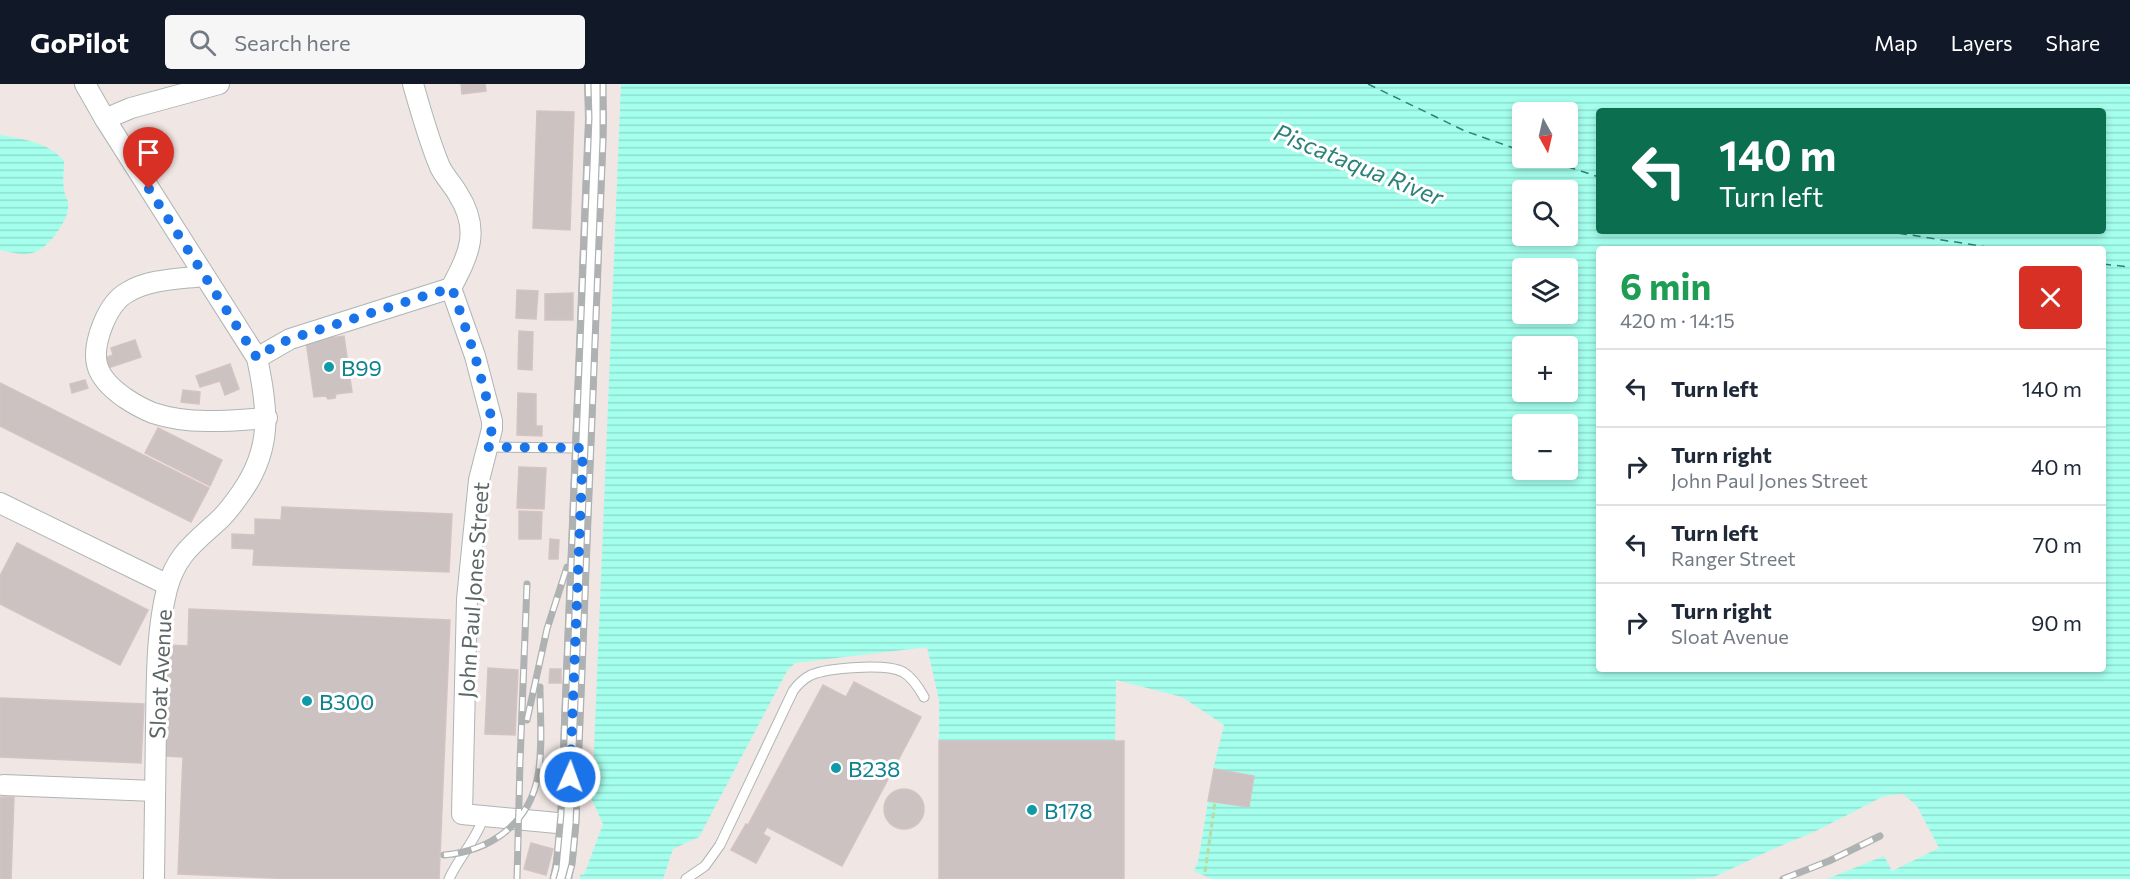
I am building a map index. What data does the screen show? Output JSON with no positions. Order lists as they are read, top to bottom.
{
  "streets": {
    "street": ["John Paul Jones Street", "Sloat Avenue"]
  },
  "water": ["Piscataqua River"],
  "places": [
    "B99",
    "B300",
    "B238",
    "B178"
  ],
  "north": "bottom",
  "page": {
    "header": "GoPilot",
    "search": "Search here",
    "nav": ["Map", "Layers", "Share"],
    "map_buttons": ["+", "−"],
    "turn": ["140 m", "Turn left"],
    "heading": ["6 min", "420 m · 14:15"],
    "list": [
      {
        "name": "Turn left",
        "value": "140 m"
      },
      {
        "name": "Turn right",
        "note": "John Paul Jones Street",
        "value": "40 m"
      },
      {
        "name": "Turn left",
        "note": "Ranger Street",
        "value": "70 m"
      },
      {
        "name": "Turn right",
        "note": "Sloat Avenue",
        "value": "90 m"
      }
    ]
  }
}
